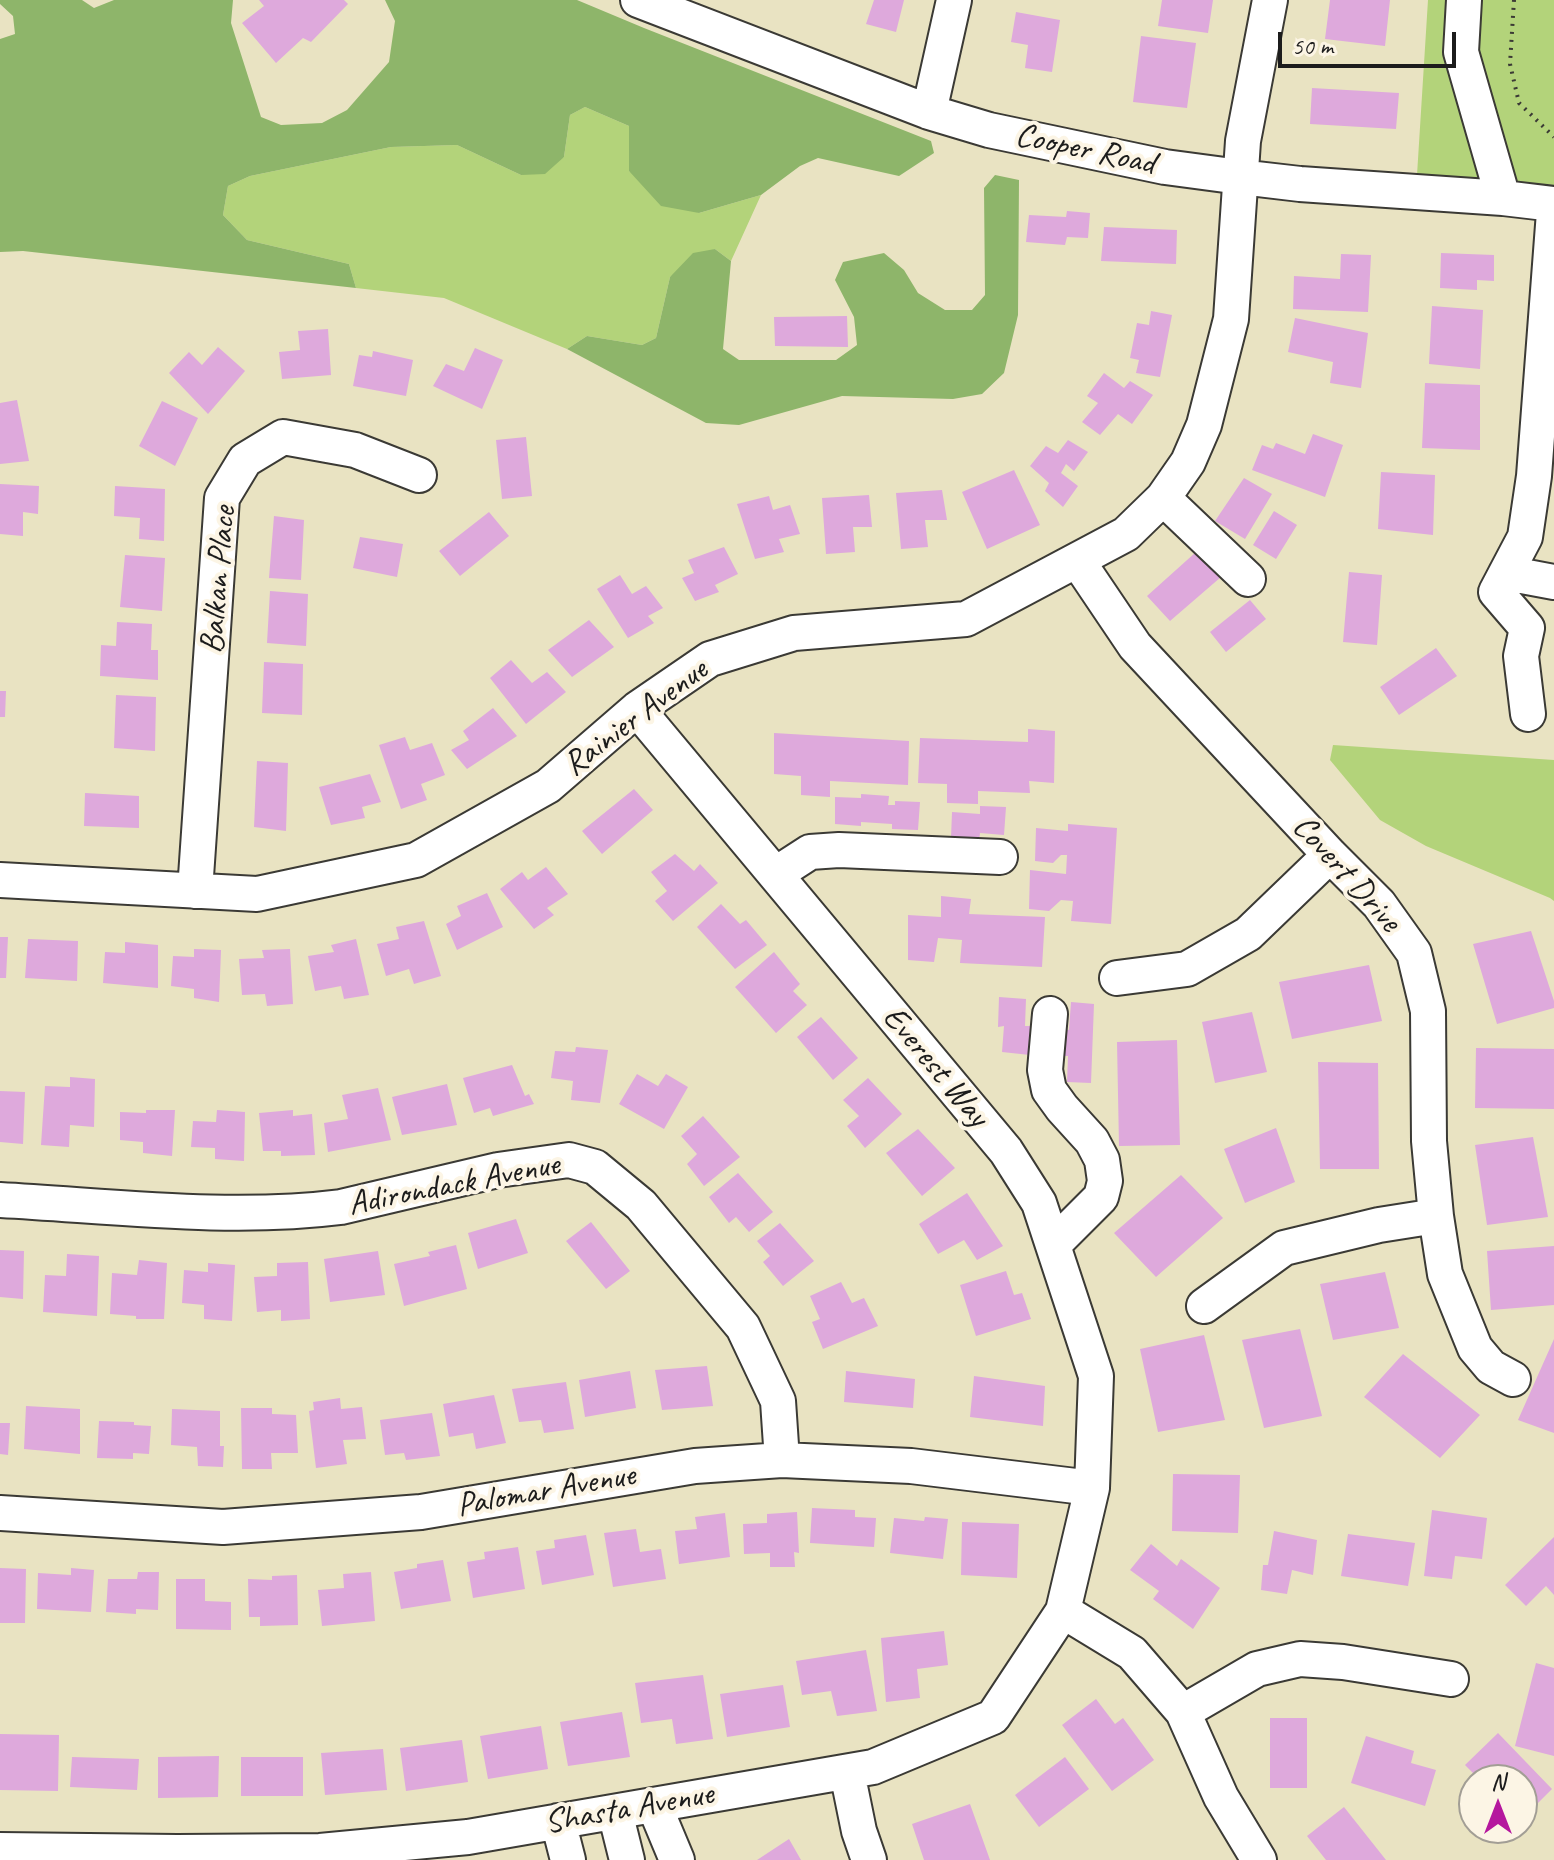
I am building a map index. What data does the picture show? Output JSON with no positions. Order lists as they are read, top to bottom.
{
  "streets": {
    "street": [
      "Cooper Road",
      "Balkan Place",
      "Rainier Avenue",
      "Covert Drive",
      "Everest Way",
      "Adirondack Avenue",
      "Palomar Avenue",
      "Shasta Avenue"
    ]
  },
  "crossings": [
    ["Cooper Road", "Rainier Avenue"],
    ["Balkan Place", "Rainier Avenue"],
    ["Rainier Avenue", "Covert Drive"],
    ["Rainier Avenue", "Everest Way"],
    ["Everest Way", "Palomar Avenue"],
    ["Everest Way", "Shasta Avenue"],
    ["Adirondack Avenue", "Palomar Avenue"],
    ["Palomar Avenue", "Shasta Avenue"]
  ],
  "scale_bar": "50 m",
  "north": "top"
}
